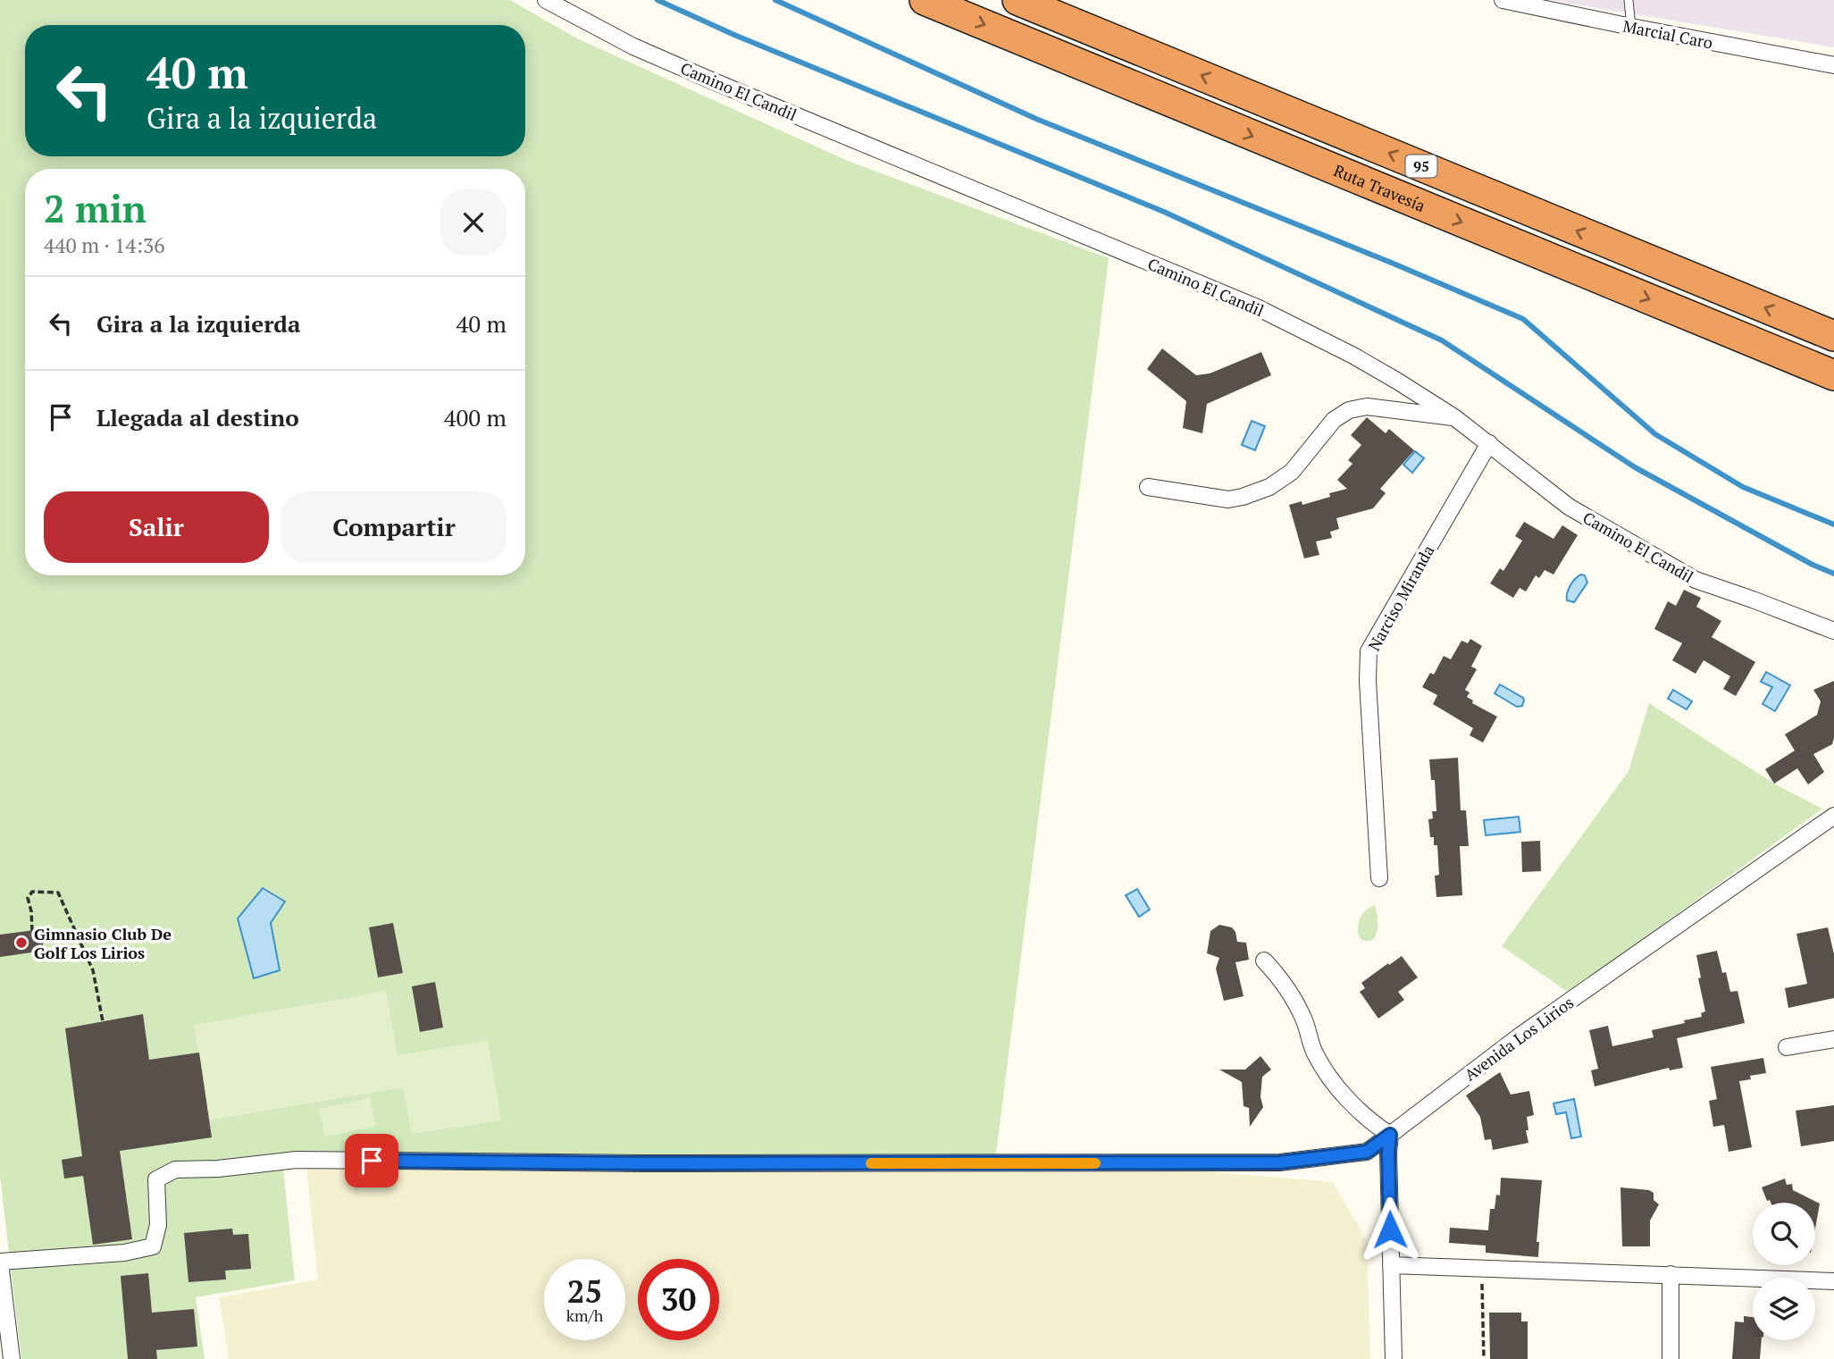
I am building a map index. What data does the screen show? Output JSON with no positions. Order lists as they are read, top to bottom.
{
  "streets": {
    "highway": ["95", "Ruta Travesía"],
    "street": [
      "Marcial Caro",
      "Camino El Candil",
      "Narciso Miranda",
      "Avenida Los Lirios"
    ]
  },
  "crossings": [
    ["Camino El Candil", "Narciso Miranda"]
  ],
  "places": ["Gimnasio Club De Golf Los Lirios"],
  "page": {
    "turn": ["40 m", "Gira a la izquierda"],
    "heading": ["2 min", "440 m · 14:36"],
    "list": [
      {
        "name": "Gira a la izquierda",
        "value": "40 m"
      },
      {
        "name": "Llegada al destino",
        "value": "400 m"
      }
    ],
    "buttons": ["Salir", "Compartir"],
    "speed": "25 km/h",
    "limit": "30"
  }
}
